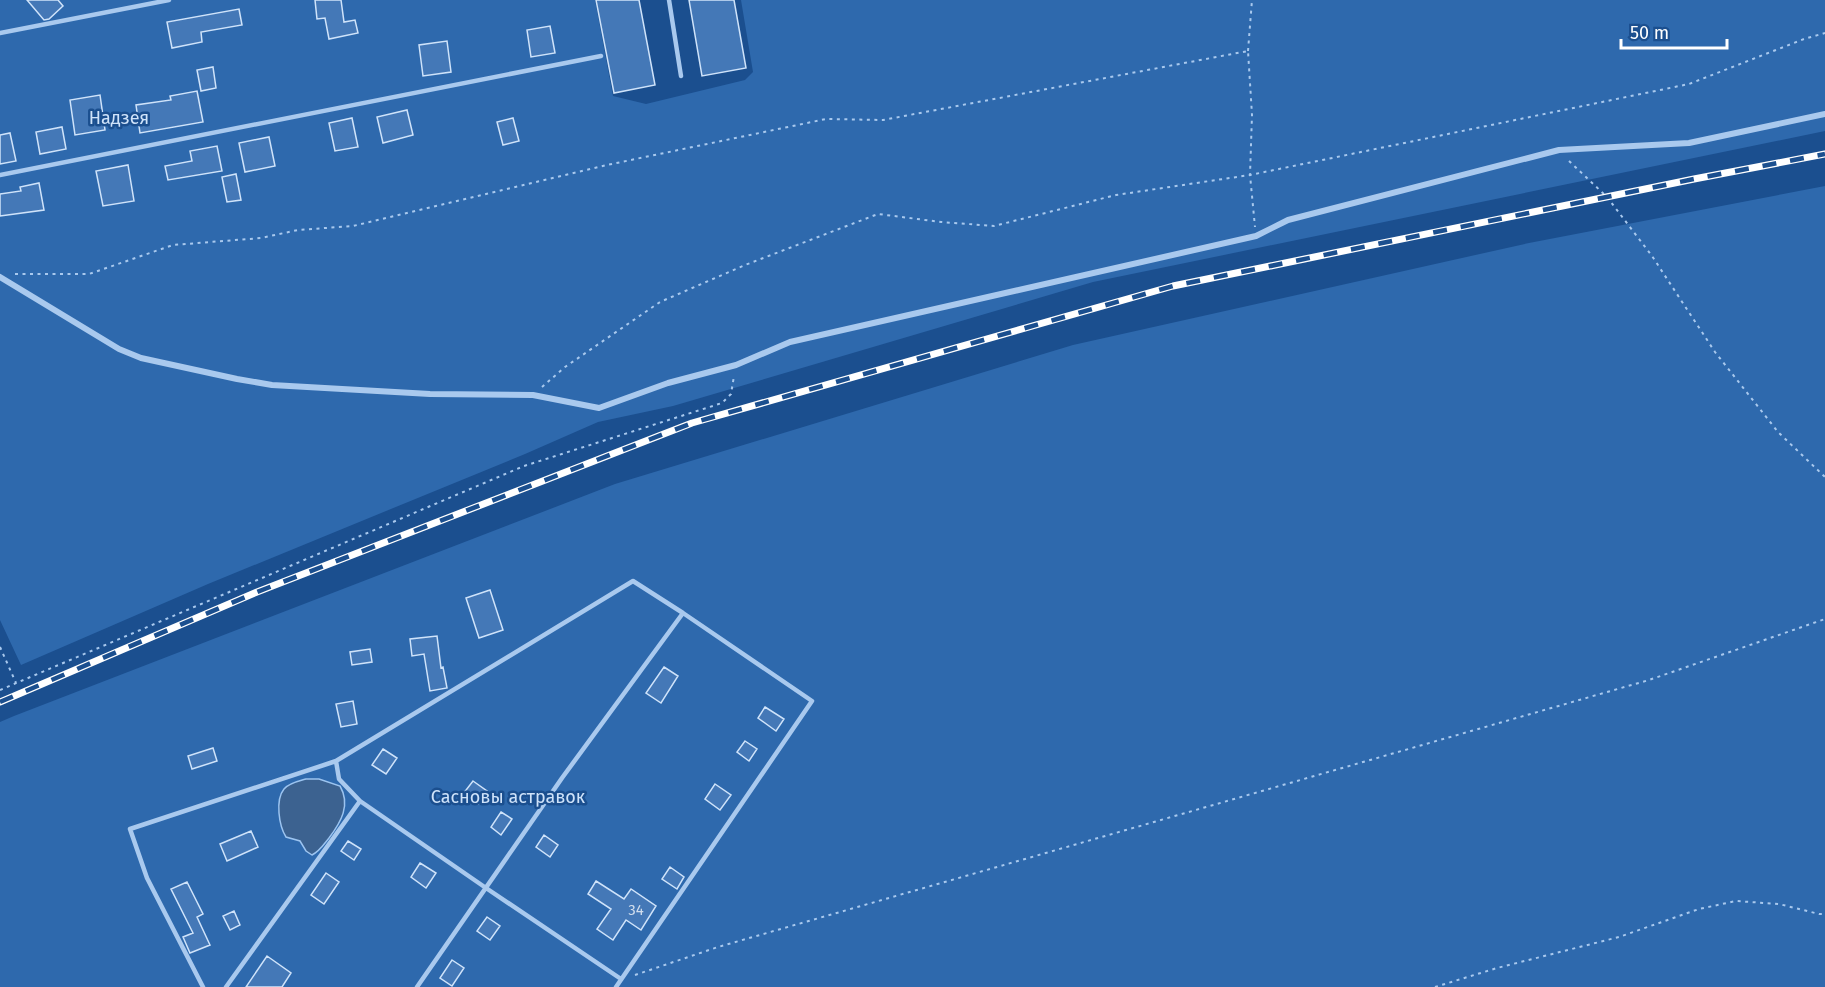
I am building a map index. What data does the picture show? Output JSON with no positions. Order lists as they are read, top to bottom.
{
  "parks": ["Надзея", "Сасновы астравок"],
  "house_numbers": ["34"],
  "scale_bar": "50 m"
}
